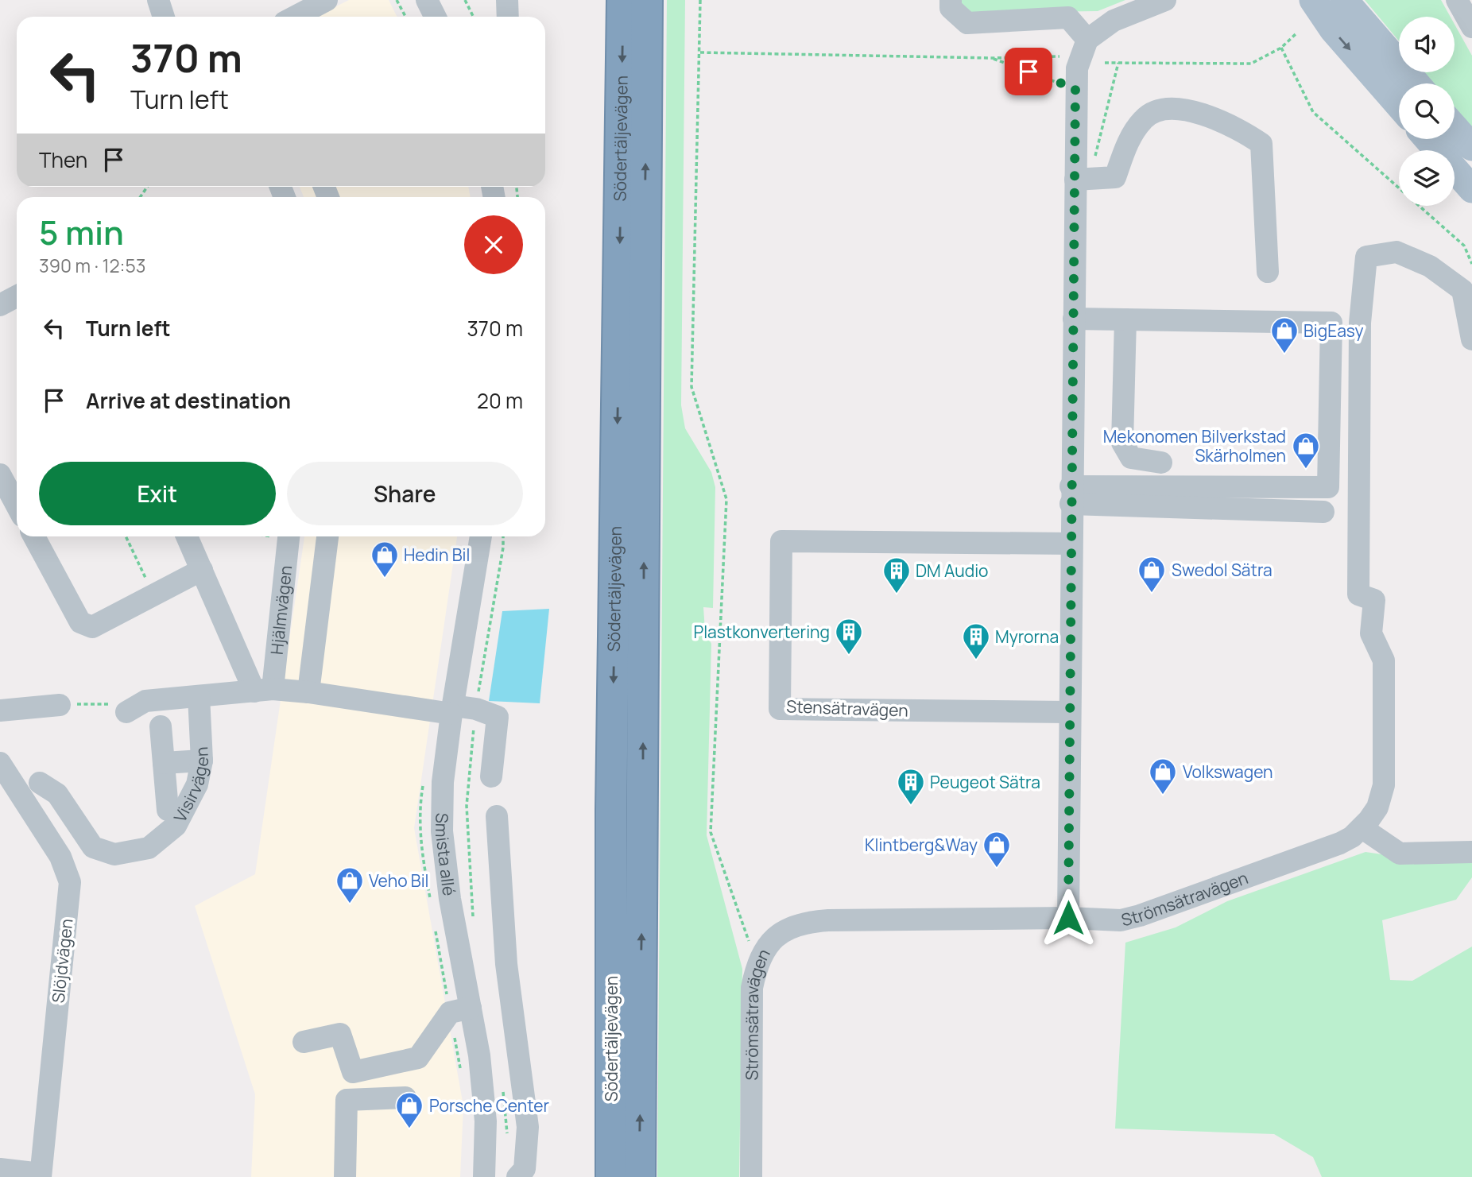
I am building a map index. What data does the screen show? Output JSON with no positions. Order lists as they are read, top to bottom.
{
  "streets": {
    "highway": ["Södertäljevägen"],
    "street": [
      "Hjälmvägen",
      "Stensätravägen",
      "Visirvägen",
      "Smista allé",
      "Strömsätravägen",
      "Slöjdvägen"
    ]
  },
  "places": {
    "shop": [
      "BigEasy",
      "Mekonomen Bilverkstad Skärholmen",
      "Hedin Bil",
      "Swedol Sätra",
      "Volkswagen",
      "Klintberg&Way",
      "Veho Bil",
      "Porsche Center"
    ],
    "building": [
      "DM Audio",
      "Plastkonvertering",
      "Myrorna",
      "Peugeot Sätra"
    ]
  },
  "page": {
    "turn": ["370 m", "Turn left"],
    "then": "Then",
    "heading": ["5 min", "390 m · 12:53"],
    "list": [
      {
        "name": "Turn left",
        "value": "370 m"
      },
      {
        "name": "Arrive at destination",
        "value": "20 m"
      }
    ],
    "buttons": ["Exit", "Share"]
  }
}
